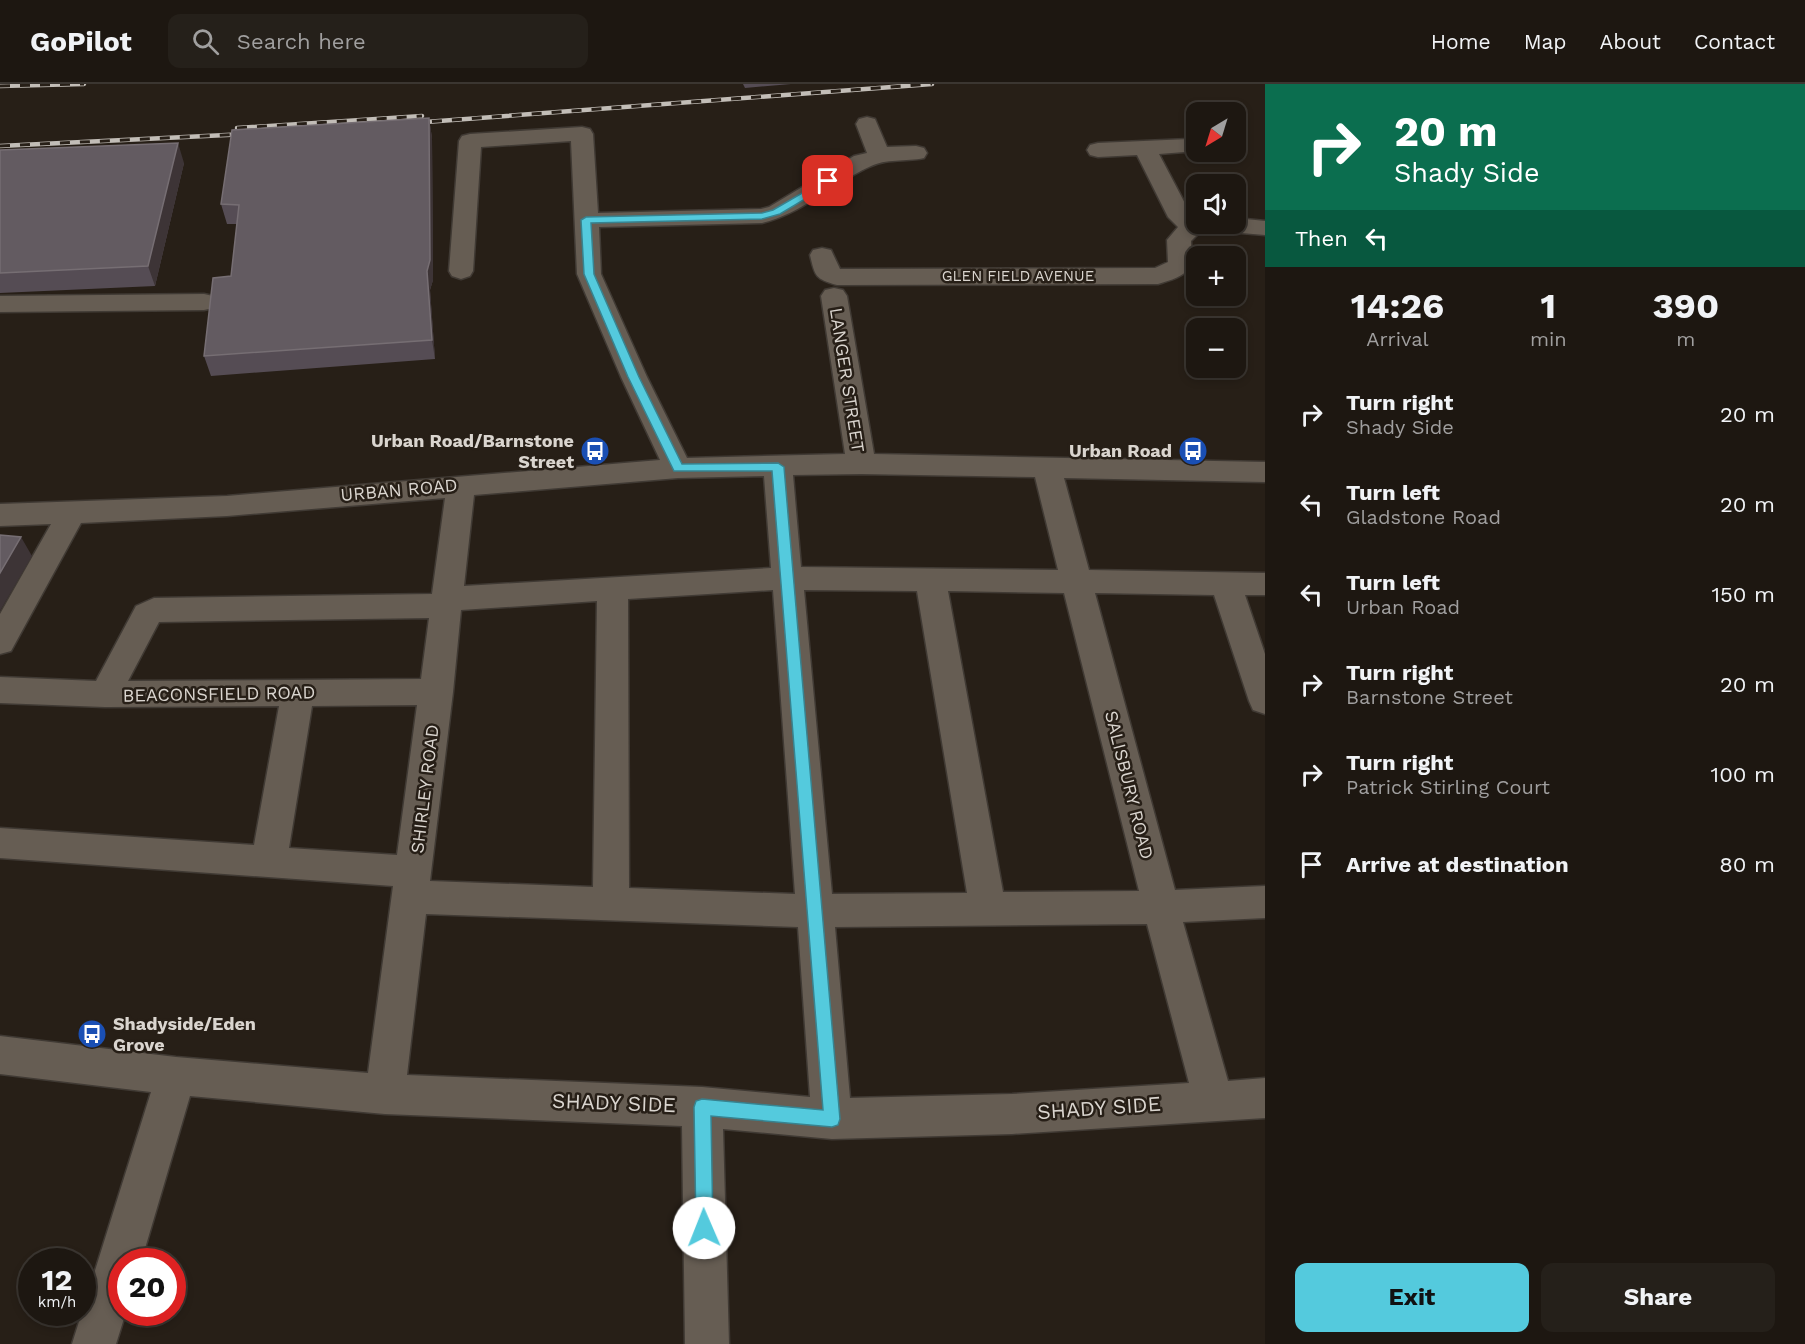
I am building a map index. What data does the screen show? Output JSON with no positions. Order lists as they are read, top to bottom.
{
  "streets": {
    "street": [
      "GLEN FIELD AVENUE",
      "LANGER STREET",
      "URBAN ROAD",
      "BEACONSFIELD ROAD",
      "SALISBURY ROAD",
      "SHIRLEY ROAD",
      "SHADY SIDE"
    ]
  },
  "crossings": [
    ["LANGER STREET", "URBAN ROAD"],
    ["URBAN ROAD", "SALISBURY ROAD"],
    ["URBAN ROAD", "SHIRLEY ROAD"],
    ["BEACONSFIELD ROAD", "SHIRLEY ROAD"],
    ["SALISBURY ROAD", "SHADY SIDE"],
    ["SHIRLEY ROAD", "SHADY SIDE"]
  ],
  "places": {
    "bus stop": ["Urban Road/Barnstone Street", "Urban Road", "Shadyside/Eden Grove"]
  },
  "north": "bottom left",
  "page": {
    "header": "GoPilot",
    "search": "Search here",
    "nav": [
      "Home",
      "Map",
      "About",
      "Contact"
    ],
    "turn": ["20 m", "Shady Side"],
    "map_buttons": ["+", "−"],
    "then": "Then",
    "eta": [
      "14:26",
      "Arrival",
      "1",
      "min",
      "390",
      "m"
    ],
    "list": [
      {
        "name": "Turn right",
        "note": "Shady Side",
        "value": "20 m"
      },
      {
        "name": "Turn left",
        "note": "Gladstone Road",
        "value": "20 m"
      },
      {
        "name": "Turn left",
        "note": "Urban Road",
        "value": "150 m"
      },
      {
        "name": "Turn right",
        "note": "Barnstone Street",
        "value": "20 m"
      },
      {
        "name": "Turn right",
        "note": "Patrick Stirling Court",
        "value": "100 m"
      },
      {
        "name": "Arrive at destination",
        "value": "80 m"
      }
    ],
    "speed": "12 km/h",
    "limit": "20",
    "buttons": ["Exit", "Share"]
  }
}
